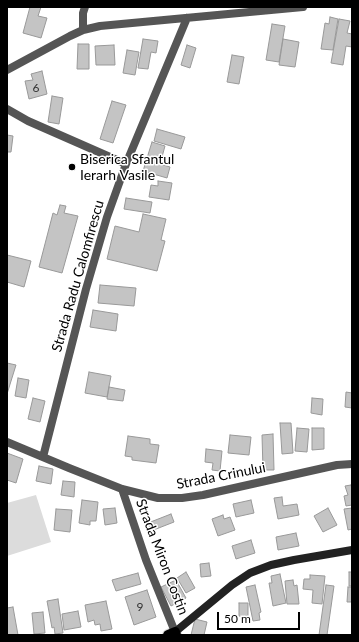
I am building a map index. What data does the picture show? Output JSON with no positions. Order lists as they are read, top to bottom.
{
  "streets": {
    "street": ["Strada Radu Calomfirescu", "Strada Crinului", "Strada Miron Costin"]
  },
  "crossings": [
    ["Strada Radu Calomfirescu", "Strada Crinului"],
    ["Strada Crinului", "Strada Miron Costin"]
  ],
  "places": ["Biserica Sfantul Ierarh Vasile"],
  "house_numbers": ["6", "9"],
  "scale_bar": "50 m"
}
